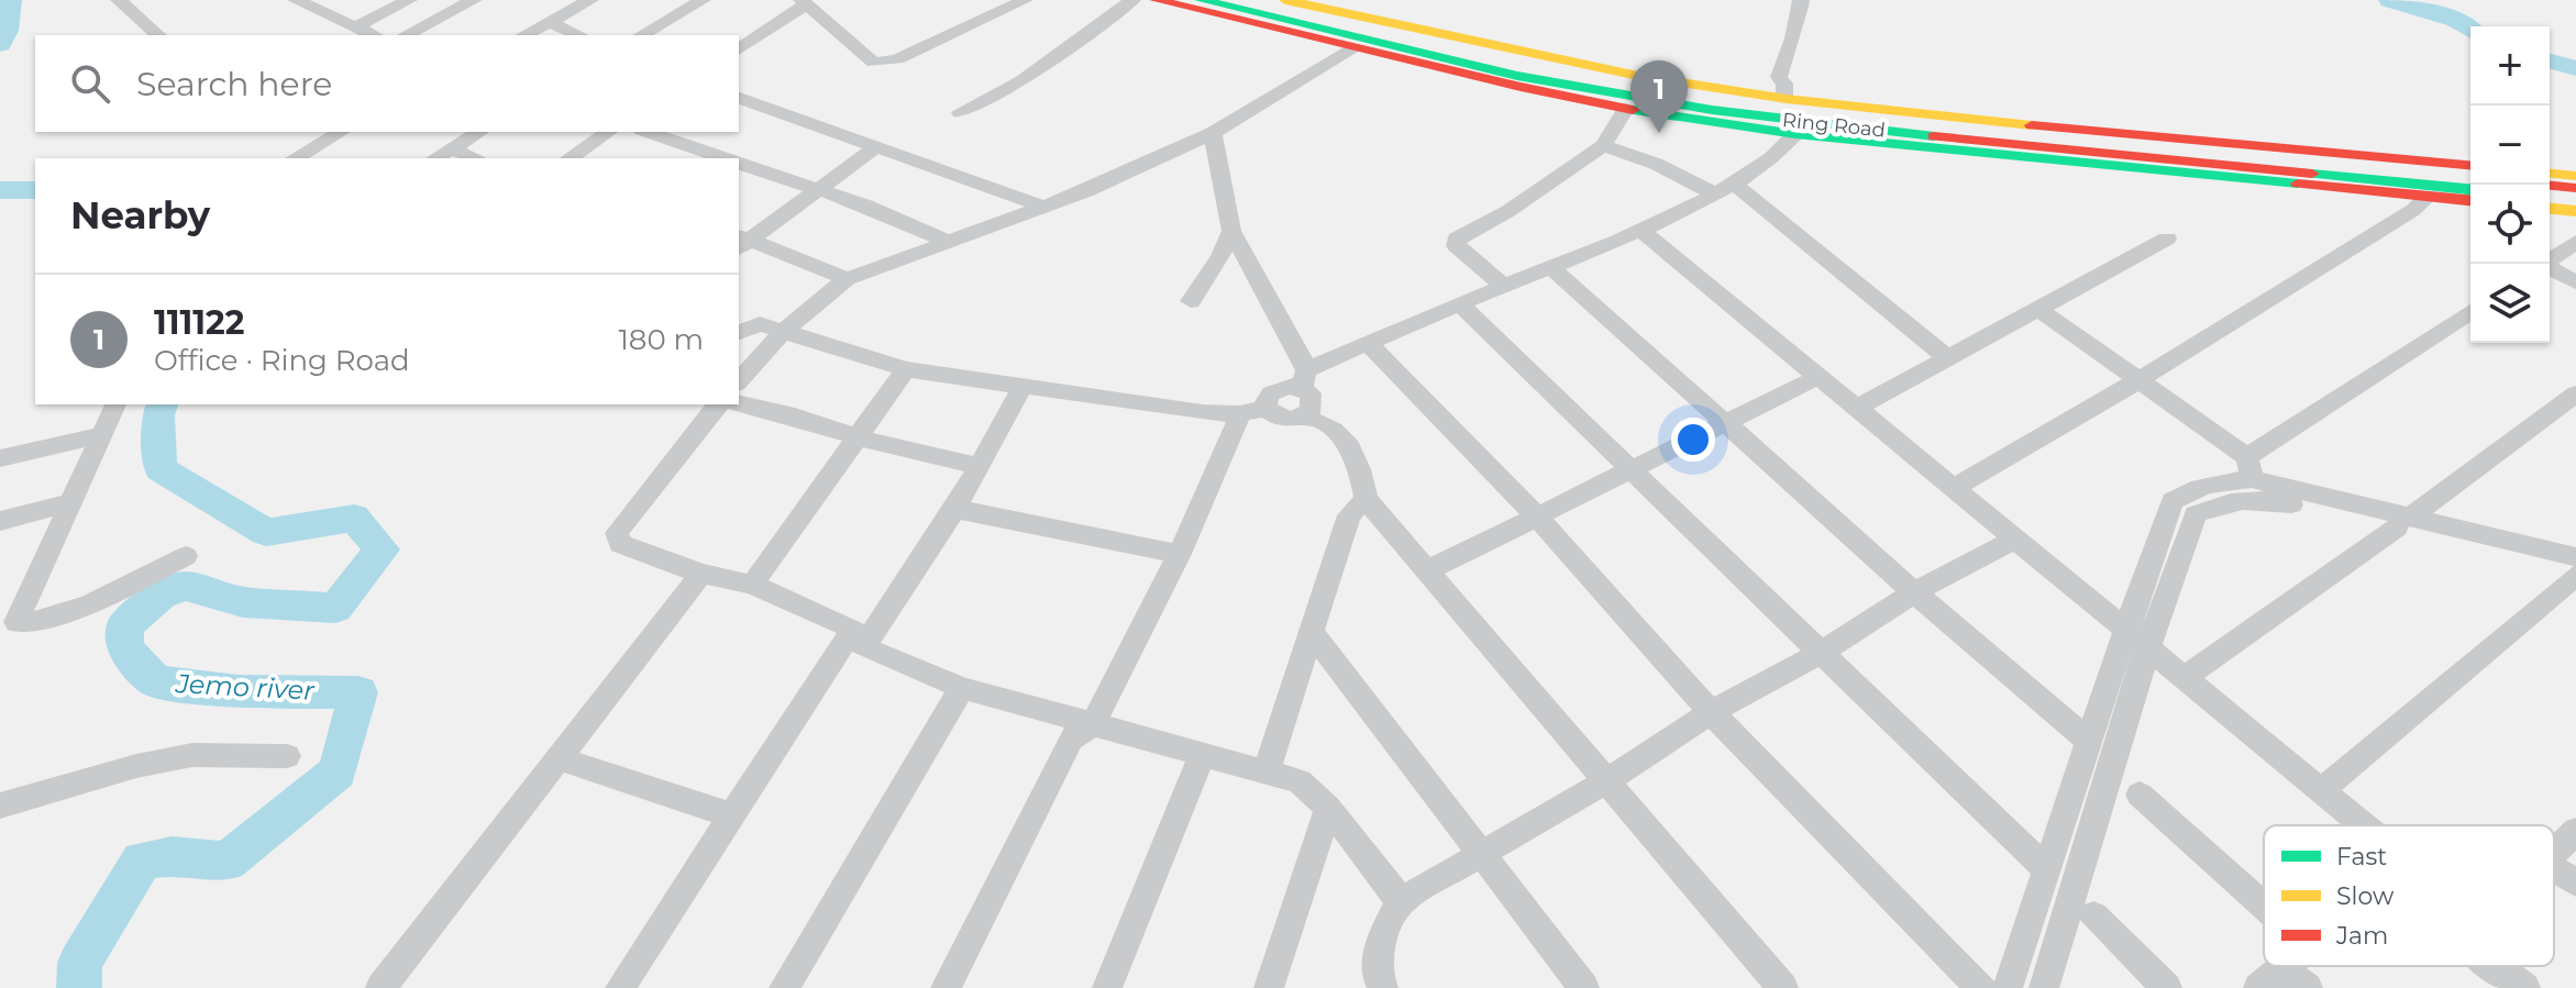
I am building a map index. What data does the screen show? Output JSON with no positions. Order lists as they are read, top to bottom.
{
  "streets": {
    "main road": ["Ring Road"]
  },
  "water": ["Jemo river"],
  "legend": ["Fast", "Slow", "Jam"],
  "page": {
    "map_buttons": ["+", "−"],
    "search": "Search here",
    "pins": "1",
    "heading": "Nearby",
    "list": [
      {
        "mark": "1",
        "name": "111122",
        "note": "Office · Ring Road",
        "value": "180 m"
      }
    ]
  }
}
